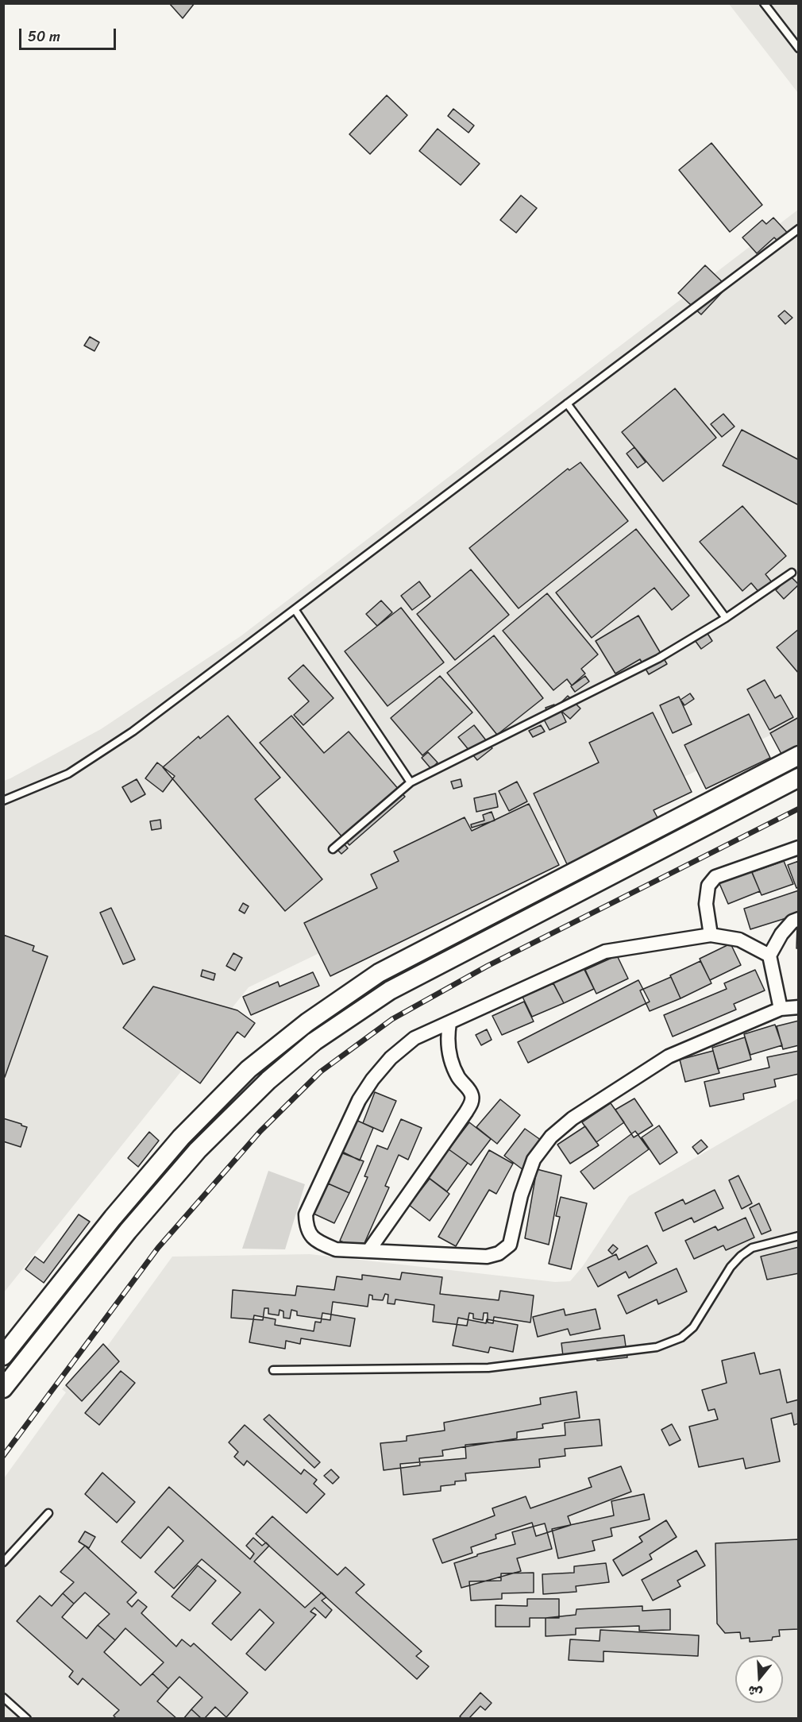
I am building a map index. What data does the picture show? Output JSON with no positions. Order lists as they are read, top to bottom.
{
  "scale_bar": "50 m",
  "north": "bottom"
}
